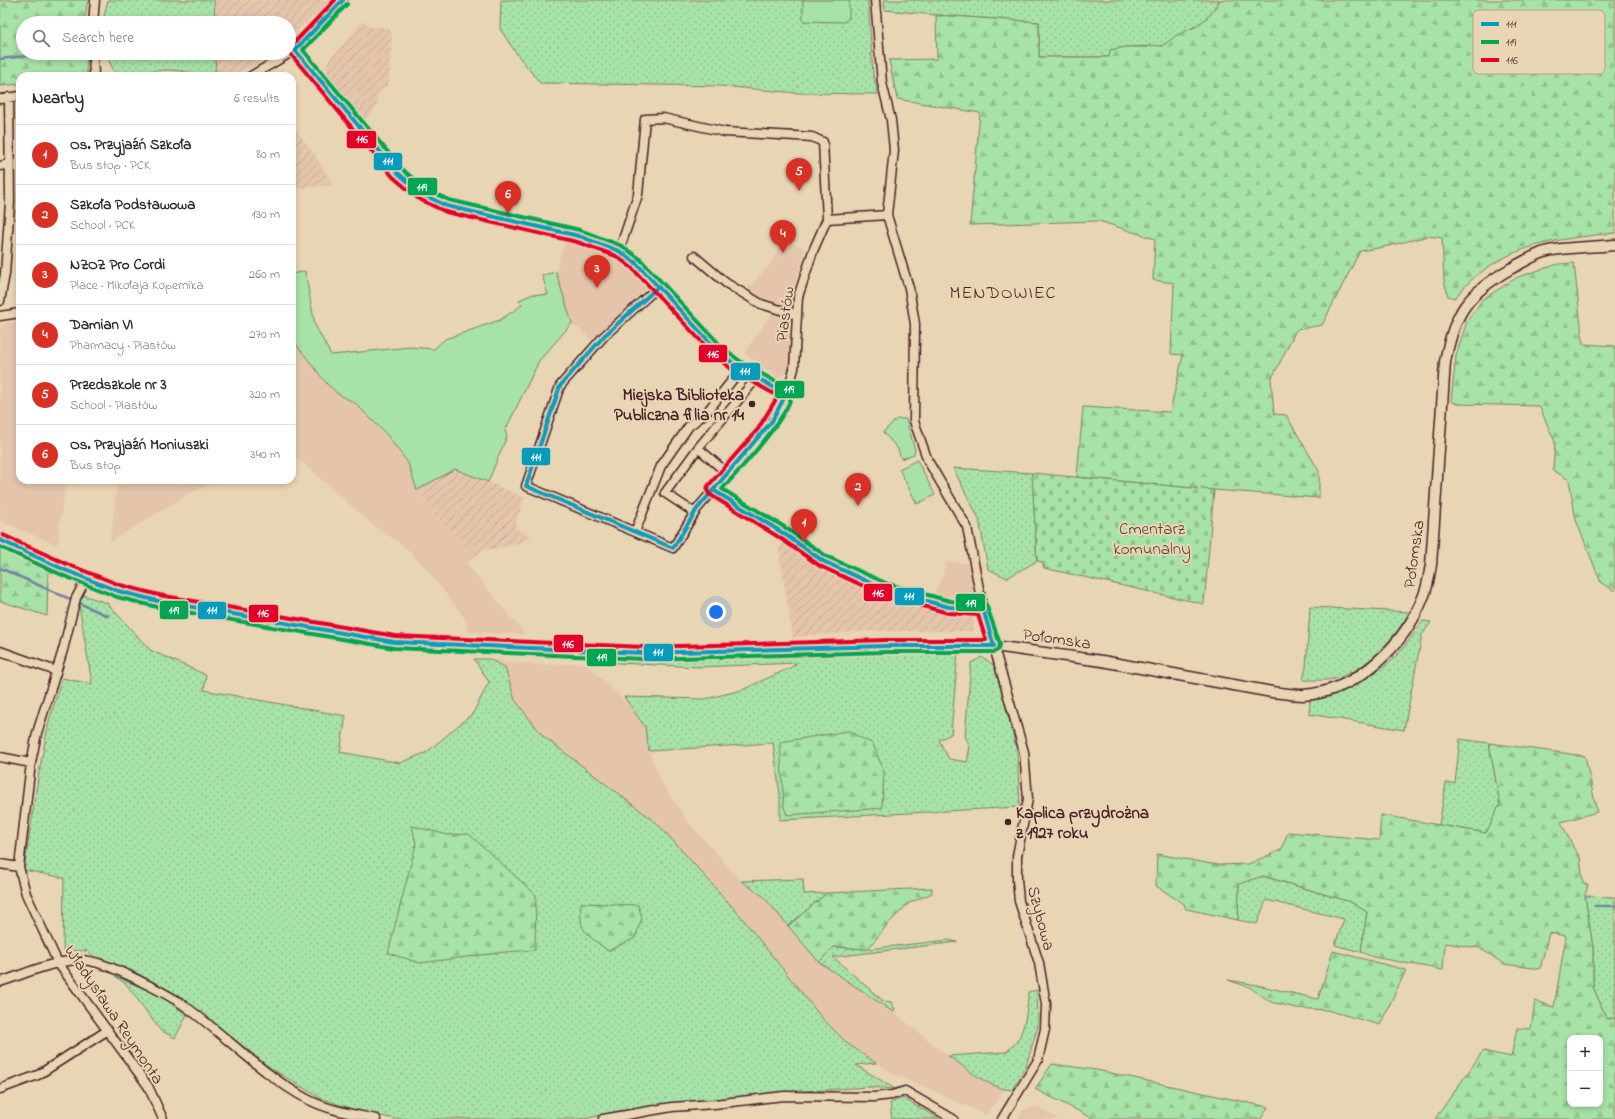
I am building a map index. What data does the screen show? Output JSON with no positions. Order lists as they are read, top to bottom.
{
  "streets": {
    "street": [
      "Piastów",
      "Połomska",
      "Szybowa",
      "Władysława Reymonta"
    ]
  },
  "crossings": [
    ["Połomska", "Szybowa"],
    ["Połomska", "Władysława Reymonta"]
  ],
  "districts": ["MENDOWIEC"],
  "parks": ["Cmentarz komunalny"],
  "places": ["Miejska Biblioteka Publiczna filia nr 14", "Kaplica przydrożna z 1927 roku"],
  "lines": ["transit line 111", "transit line 116", "transit line 119"],
  "legend": ["111", "119", "116"],
  "page": {
    "search": "Search here",
    "heading": ["Nearby", "6 results"],
    "list": [
      {
        "mark": "1",
        "name": "Os. Przyjaźń Szkoła",
        "note": "Bus stop · PCK",
        "value": "80 m"
      },
      {
        "mark": "2",
        "name": "Szkoła Podstawowa",
        "note": "School · PCK",
        "value": "130 m"
      },
      {
        "mark": "3",
        "name": "NZOZ Pro Cordi",
        "note": "Place · Mikołaja Kopernika",
        "value": "260 m"
      },
      {
        "mark": "4",
        "name": "Damian VI",
        "note": "Pharmacy · Piastów",
        "value": "270 m"
      },
      {
        "mark": "5",
        "name": "Przedszkole nr 3",
        "note": "School · Piastów",
        "value": "320 m"
      },
      {
        "mark": "6",
        "name": "Os. Przyjaźń Moniuszki",
        "note": "Bus stop",
        "value": "340 m"
      }
    ],
    "pins": [
      "5",
      "6",
      "4",
      "3",
      "2",
      "1"
    ],
    "map_buttons": ["+", "−"]
  }
}
